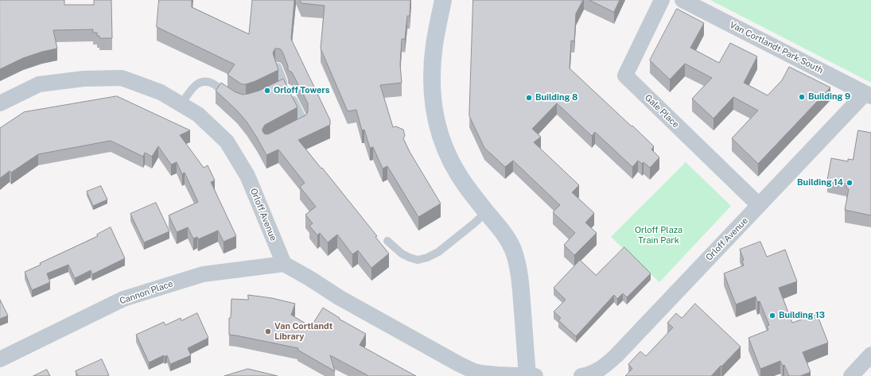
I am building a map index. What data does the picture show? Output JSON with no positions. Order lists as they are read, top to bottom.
{
  "streets": {
    "street": [
      "Van Cortlandt Park South",
      "Gale Place",
      "Orloff Avenue",
      "Cannon Place"
    ]
  },
  "crossings": [
    ["Van Cortlandt Park South", "Orloff Avenue"],
    ["Gale Place", "Orloff Avenue"],
    ["Orloff Avenue", "Cannon Place"]
  ],
  "parks": ["Orloff Plaza Train Park"],
  "places": [
    "Orloff Towers",
    "Building 9",
    "Building 8",
    "Building 14",
    "Building 13",
    "Van Cortlandt Library"
  ]
}
